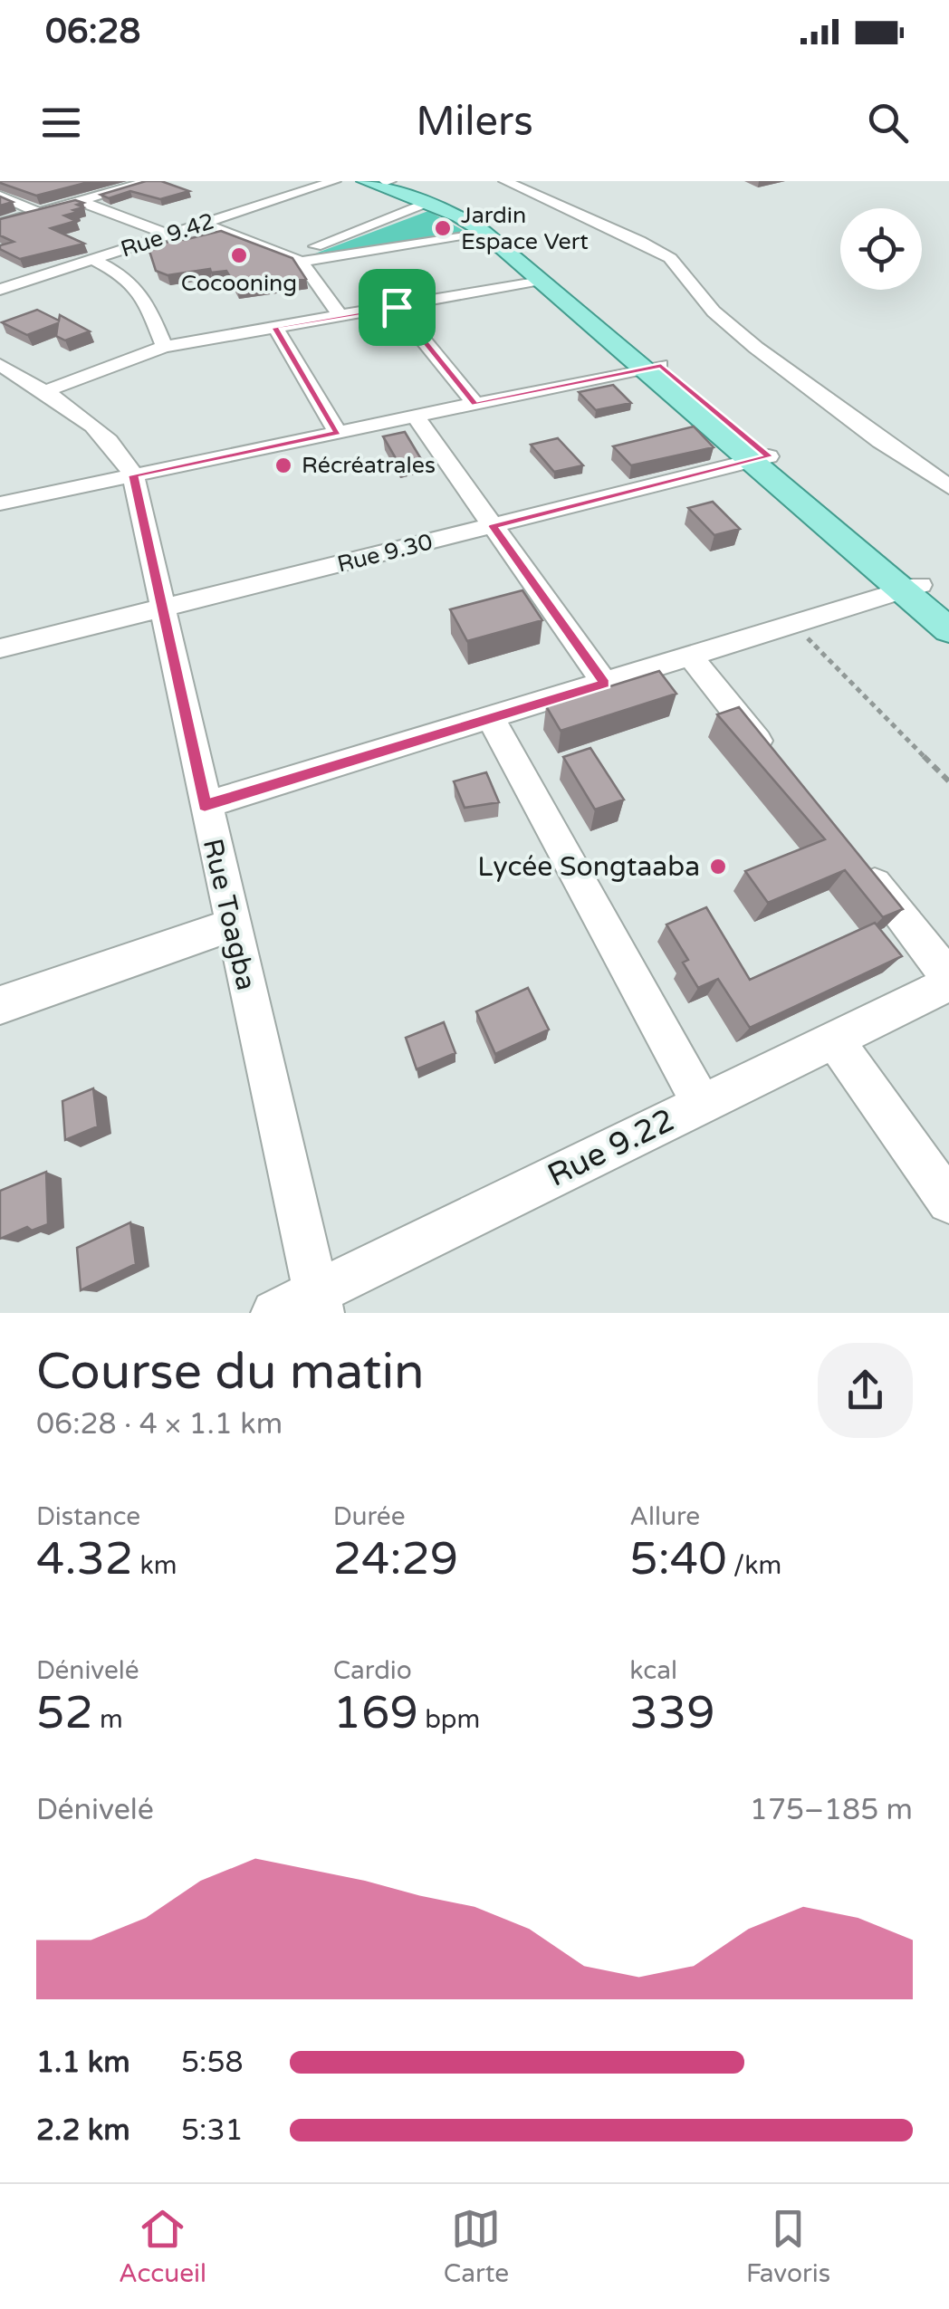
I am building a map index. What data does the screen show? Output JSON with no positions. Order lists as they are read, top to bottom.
{
  "streets": {
    "street": [
      "Rue 9.42",
      "Rue 9.30",
      "Rue Toagba",
      "Rue 9.22"
    ]
  },
  "crossings": [
    ["Rue 9.30", "Rue Toagba"],
    ["Rue Toagba", "Rue 9.22"]
  ],
  "places": [
    "Jardin Espace Vert",
    "Cocooning",
    "Récréatrales",
    "Lycée Songtaaba"
  ],
  "page": {
    "status": "06:28",
    "header": "Milers",
    "heading": ["Course du matin", "06:28 · 4 × 1.1 km"],
    "stats": [
      ["Distance", "4.32 km"],
      ["Durée", "24:29"],
      ["Allure", "5:40 /km"],
      ["Dénivelé", "52 m"],
      ["Cardio", "169 bpm"],
      ["kcal", "339"]
    ],
    "chart": ["Dénivelé", "175–185 m"],
    "list": [
      {
        "name": "1.1 km",
        "note": "5:58"
      },
      {
        "name": "2.2 km",
        "note": "5:31"
      }
    ],
    "tabs": ["Accueil", "Carte", "Favoris"]
  }
}
